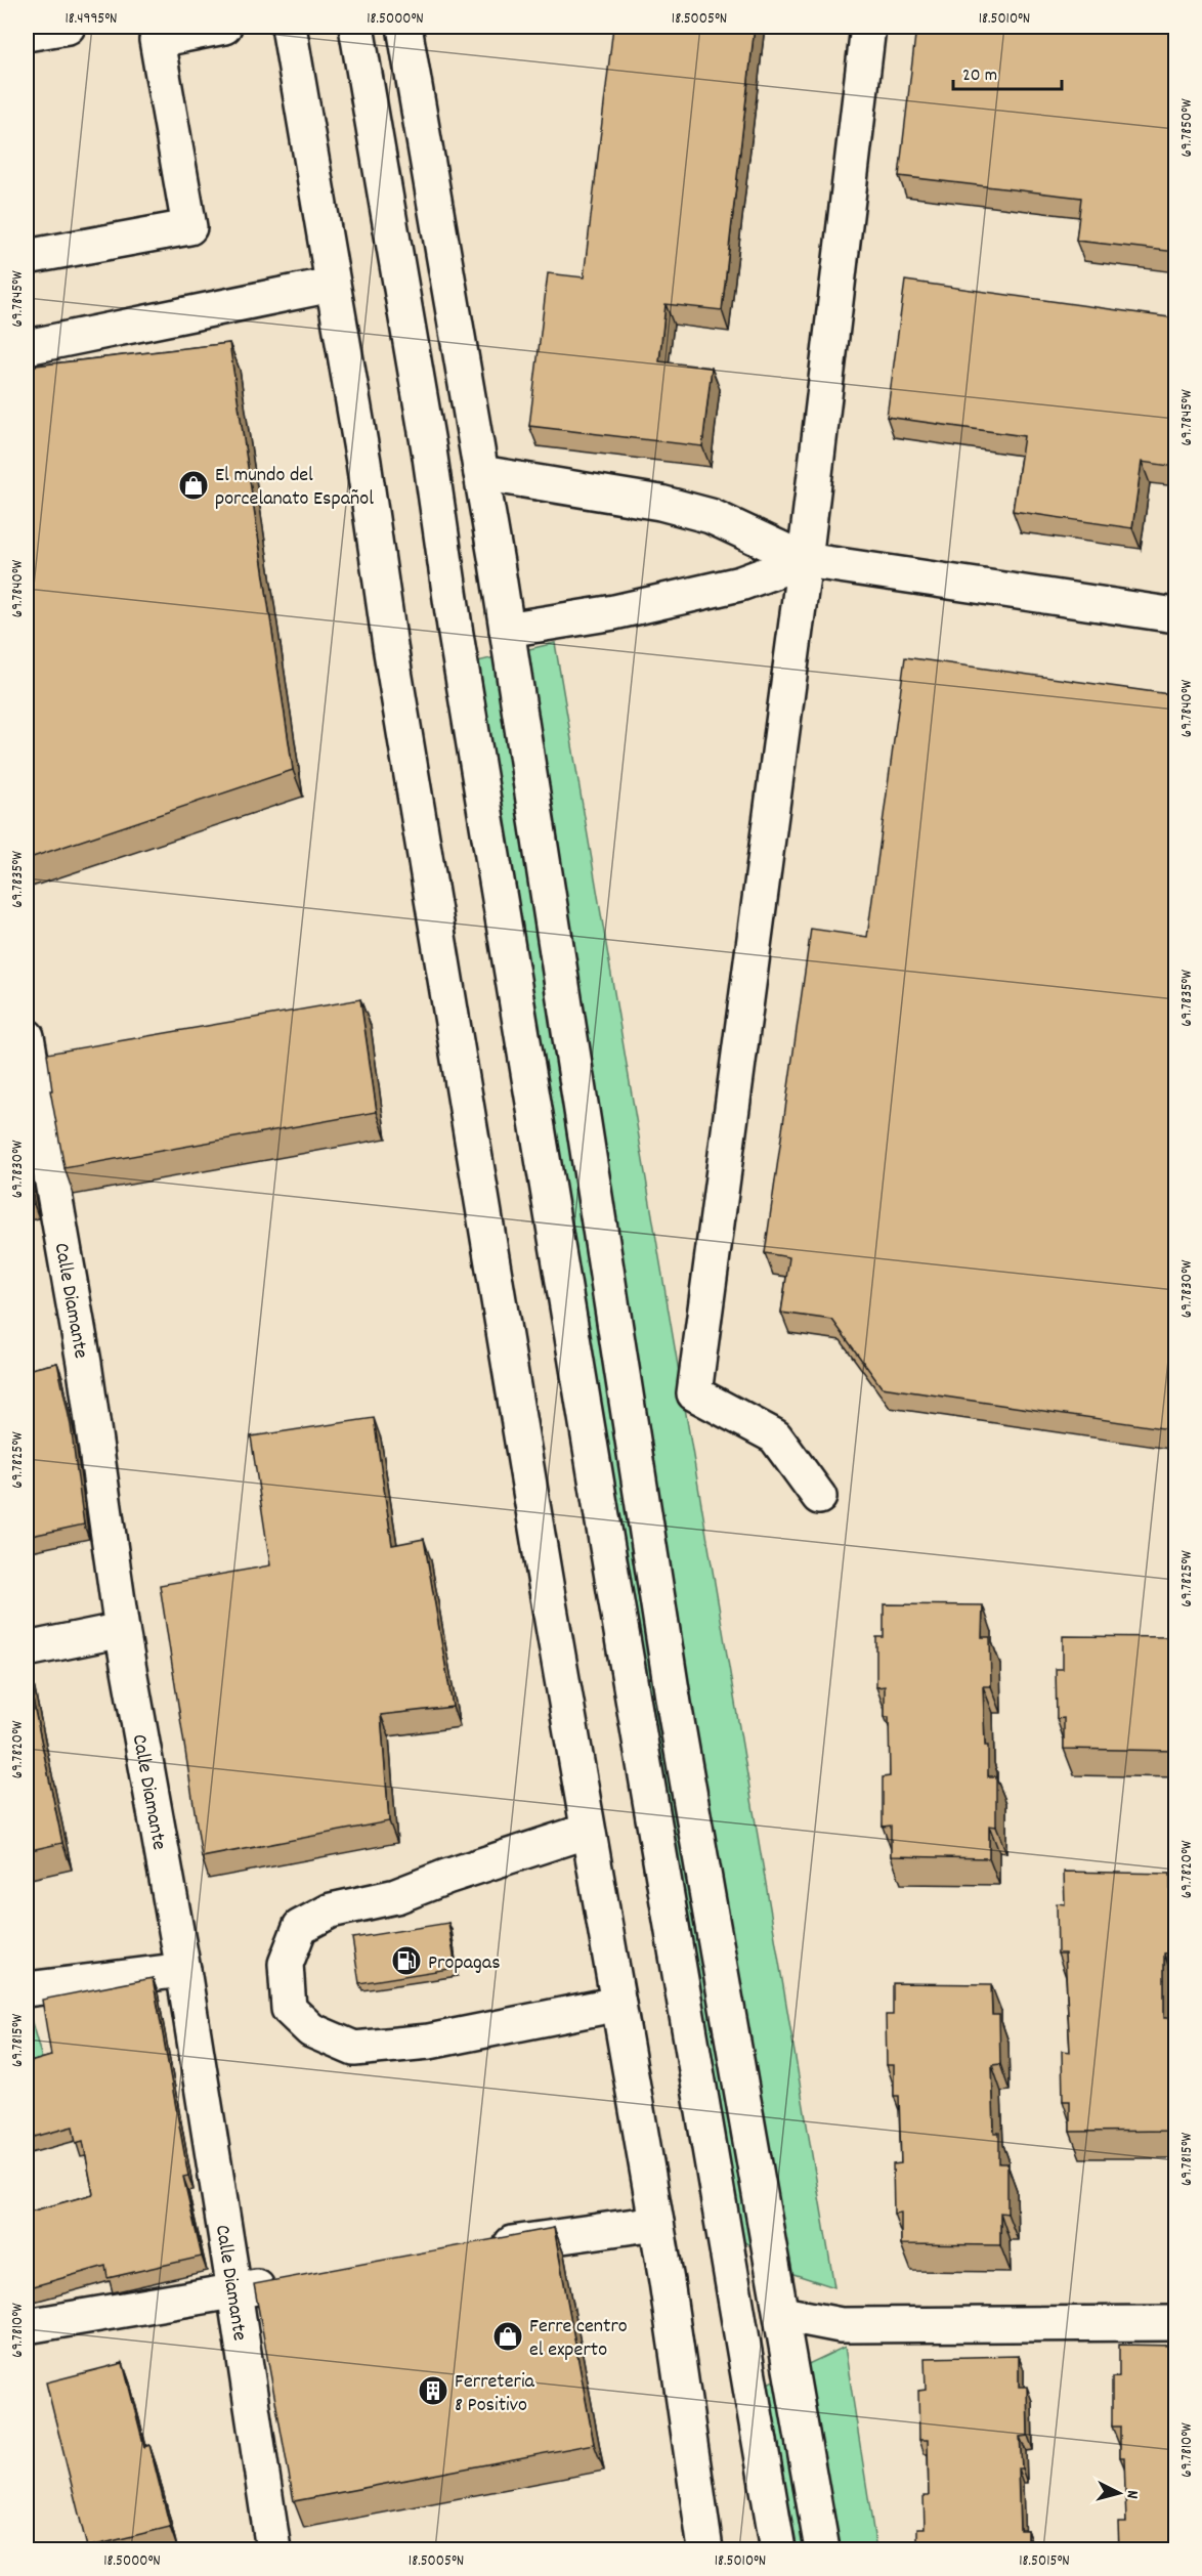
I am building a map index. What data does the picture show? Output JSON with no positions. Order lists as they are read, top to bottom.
{
  "streets": {
    "street": ["Calle Diamante"]
  },
  "places": {
    "shop": ["El mundo del porcelanato Español", "Ferre centro el experto"],
    "fuel station": ["Propagas"],
    "building": ["Ferreteria 8 Positivo"]
  },
  "scale_bar": "20 m",
  "north": "right",
  "coordinates": [
    "18.4995°N",
    "18.5000°N",
    "18.5005°N",
    "18.5010°N",
    "69.7850°W",
    "69.7845°W",
    "69.7840°W",
    "69.7835°W",
    "69.7830°W",
    "69.7825°W",
    "69.7820°W",
    "69.7815°W",
    "69.7810°W",
    "18.5015°N"
  ]
}
